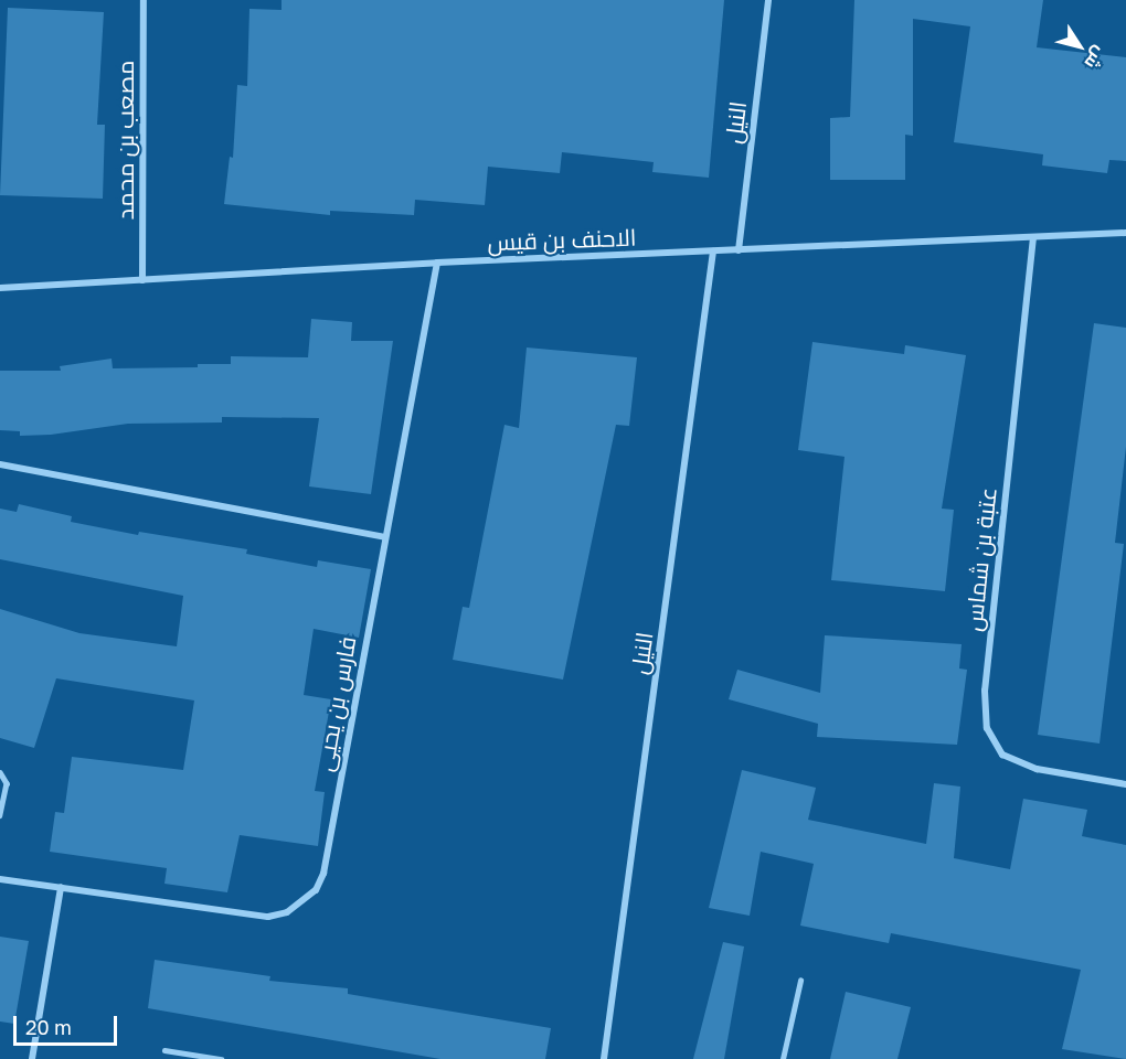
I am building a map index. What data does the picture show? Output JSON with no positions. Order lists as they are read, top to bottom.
{
  "streets": {
    "street": [
      "النيل",
      "مصعب بن محمد",
      "الاحنف بن قيس",
      "عتبة بن شماس",
      "فارس بن يحيى"
    ]
  },
  "crossings": [
    ["النيل", "الاحنف بن قيس"],
    ["مصعب بن محمد", "الاحنف بن قيس"],
    ["الاحنف بن قيس", "عتبة بن شماس"],
    ["الاحنف بن قيس", "فارس بن يحيى"]
  ],
  "scale_bar": "20 m",
  "north": "bottom right"
}
